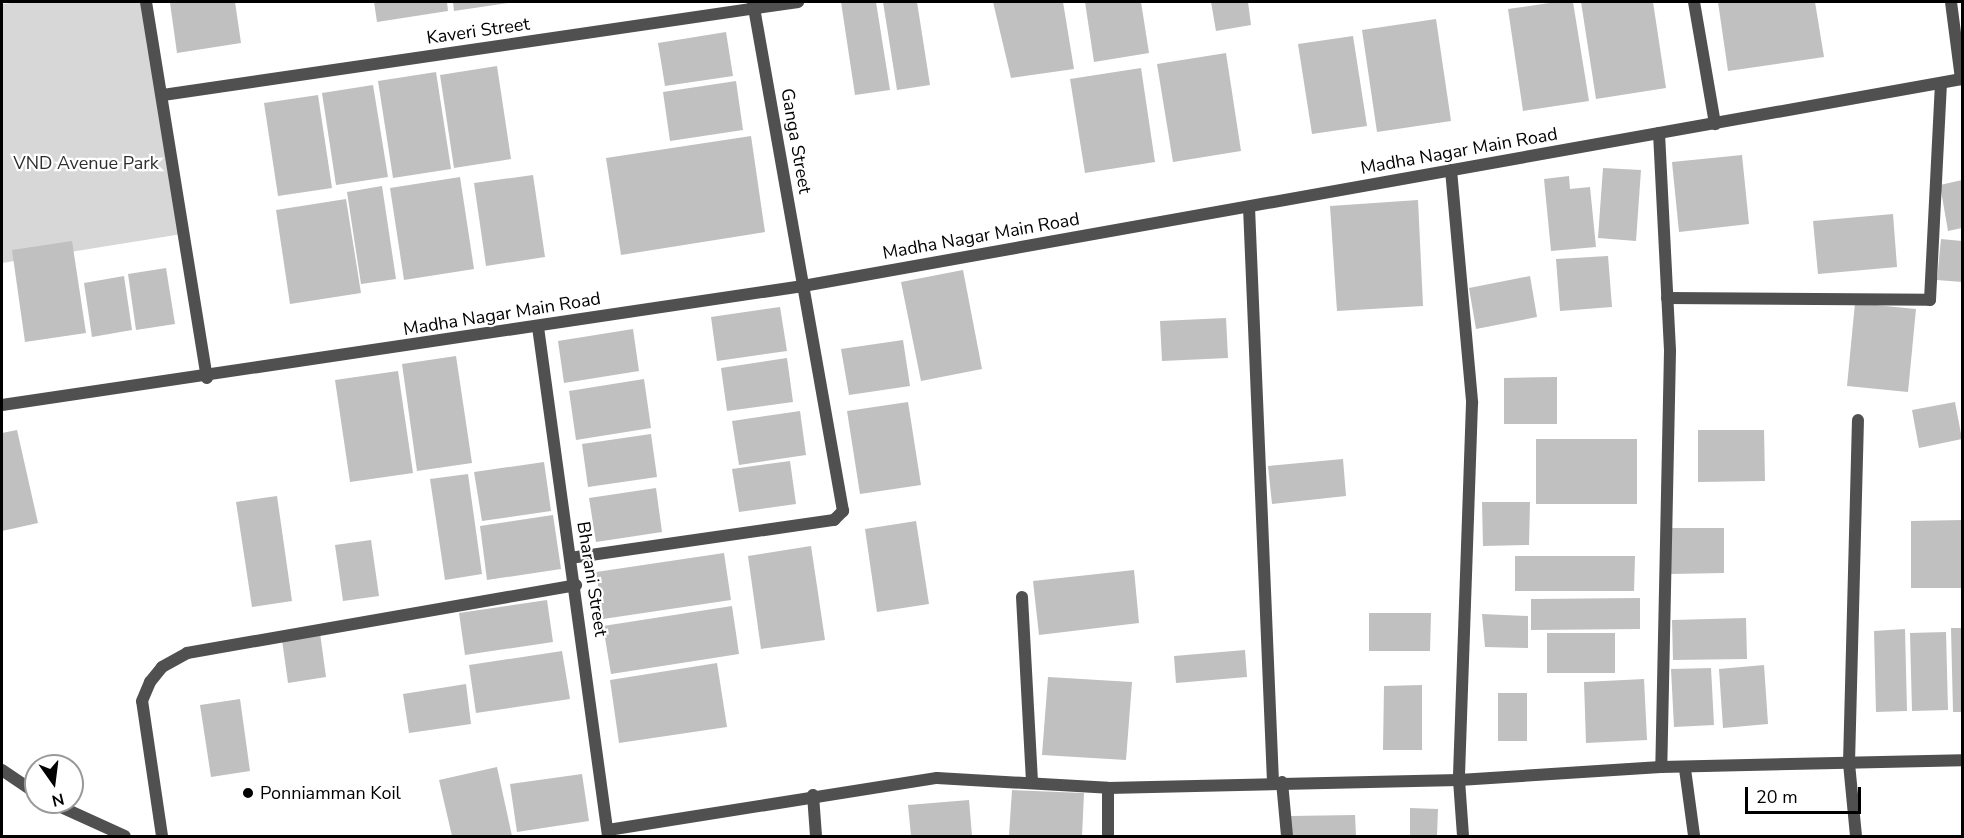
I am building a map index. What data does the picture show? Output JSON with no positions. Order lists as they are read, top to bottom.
{
  "streets": {
    "street": [
      "Kaveri Street",
      "Ganga Street",
      "Madha Nagar Main Road",
      "Bharani Street"
    ]
  },
  "crossings": [
    ["Kaveri Street", "Ganga Street"],
    ["Ganga Street", "Madha Nagar Main Road"],
    ["Ganga Street", "Bharani Street"],
    ["Madha Nagar Main Road", "Bharani Street"]
  ],
  "parks": ["VND Avenue Park"],
  "places": ["Ponniamman Koil"],
  "scale_bar": "20 m",
  "north": "bottom"
}
